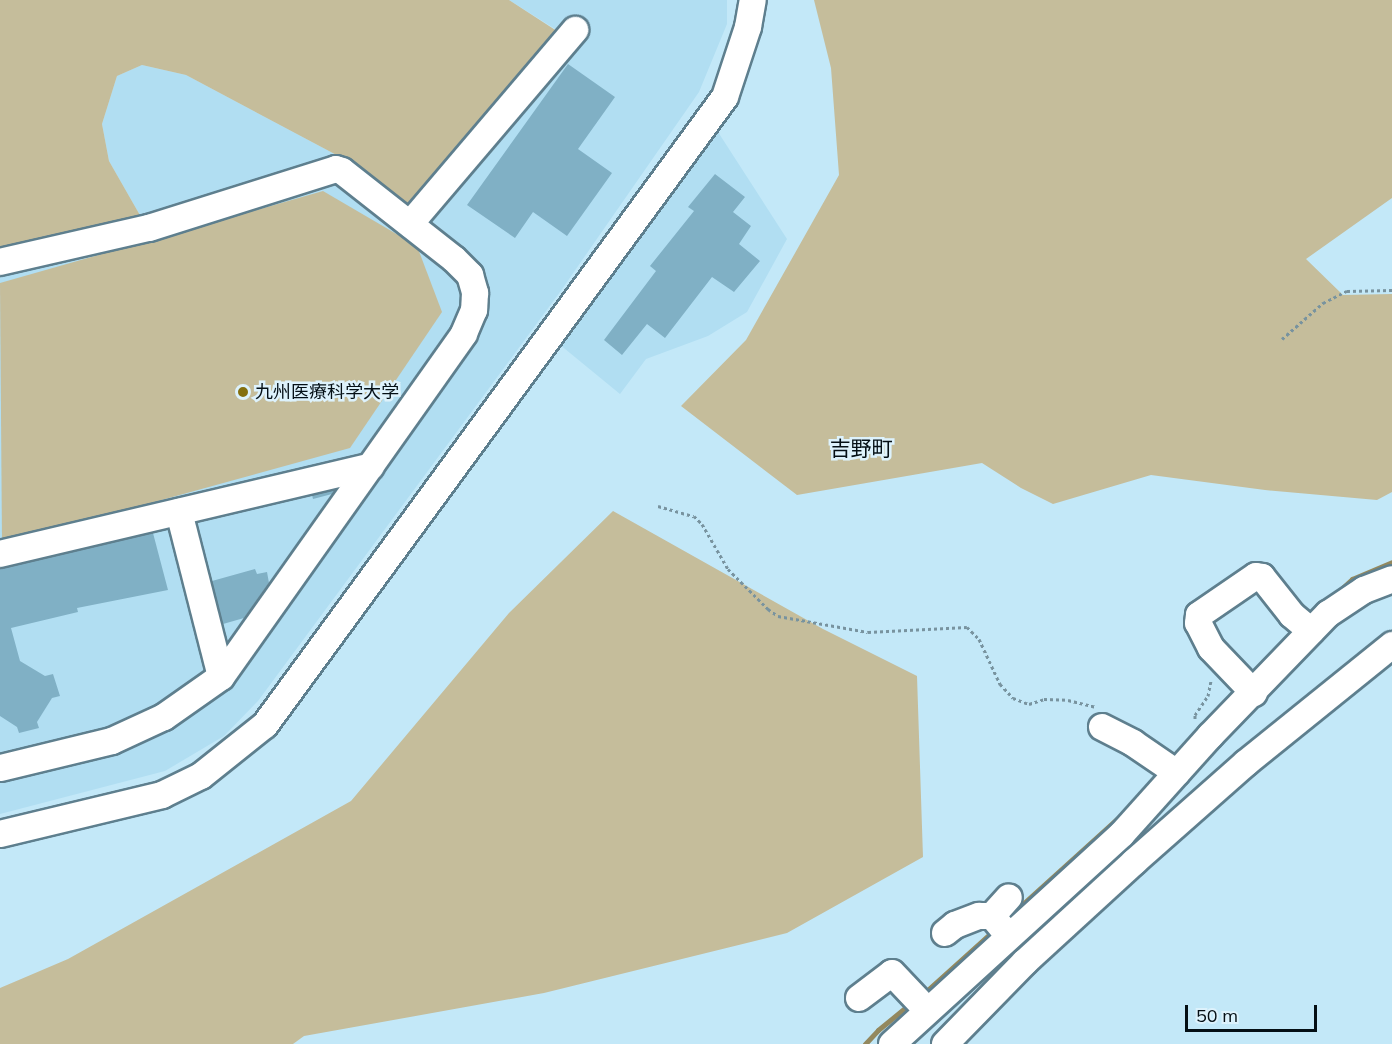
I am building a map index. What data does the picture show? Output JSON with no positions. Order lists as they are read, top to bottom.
{
  "districts": ["吉野町"],
  "places": ["九州医療科学大学"],
  "scale_bar": "50 m"
}
